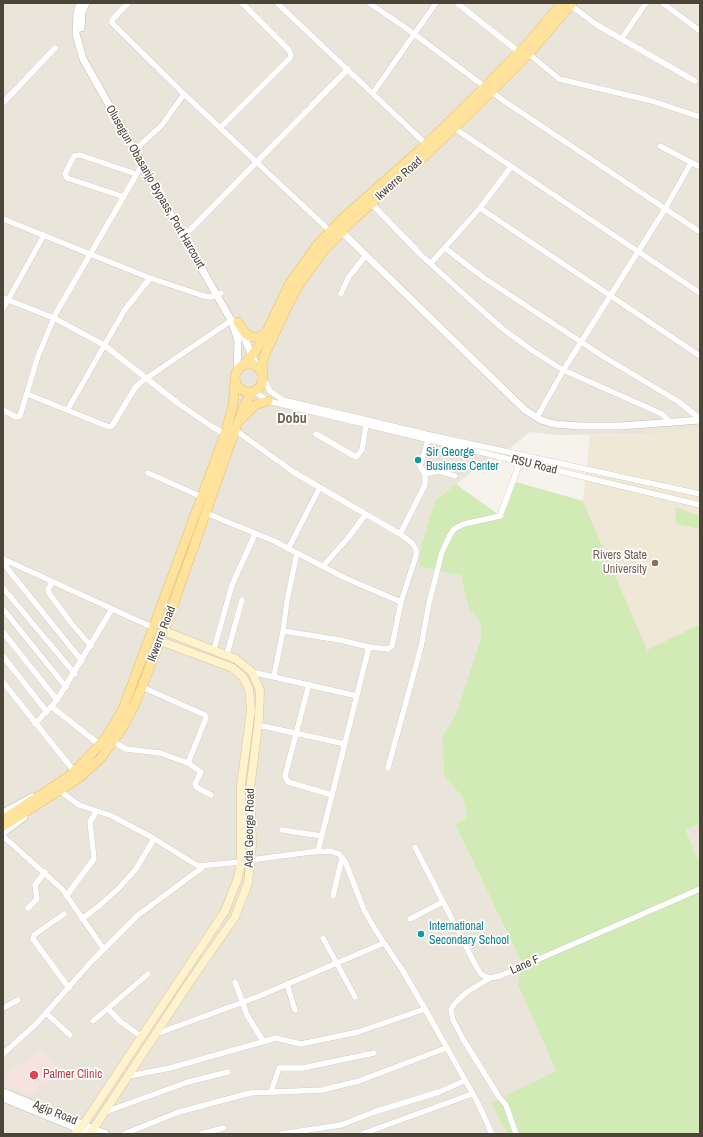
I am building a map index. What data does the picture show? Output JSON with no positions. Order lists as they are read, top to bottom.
{
  "streets": {
    "main road": ["Ikwerre Road", "Ada George Road"],
    "street": [
      "Olusegun Obasanjo Bypass, Port Harcourt",
      "RSU Road",
      "Lane F",
      "Agip Road"
    ]
  },
  "crossings": [
    ["Ikwerre Road", "Olusegun Obasanjo Bypass, Port Harcourt"],
    ["Ikwerre Road", "RSU Road"],
    ["Ikwerre Road", "Ada George Road"],
    ["Olusegun Obasanjo Bypass, Port Harcourt", "RSU Road"],
    ["Ada George Road", "Agip Road"]
  ],
  "districts": ["Dobu"],
  "places": [
    "Sir George Business Center",
    "Rivers State University",
    "International Secondary School",
    "Palmer Clinic"
  ]
}
